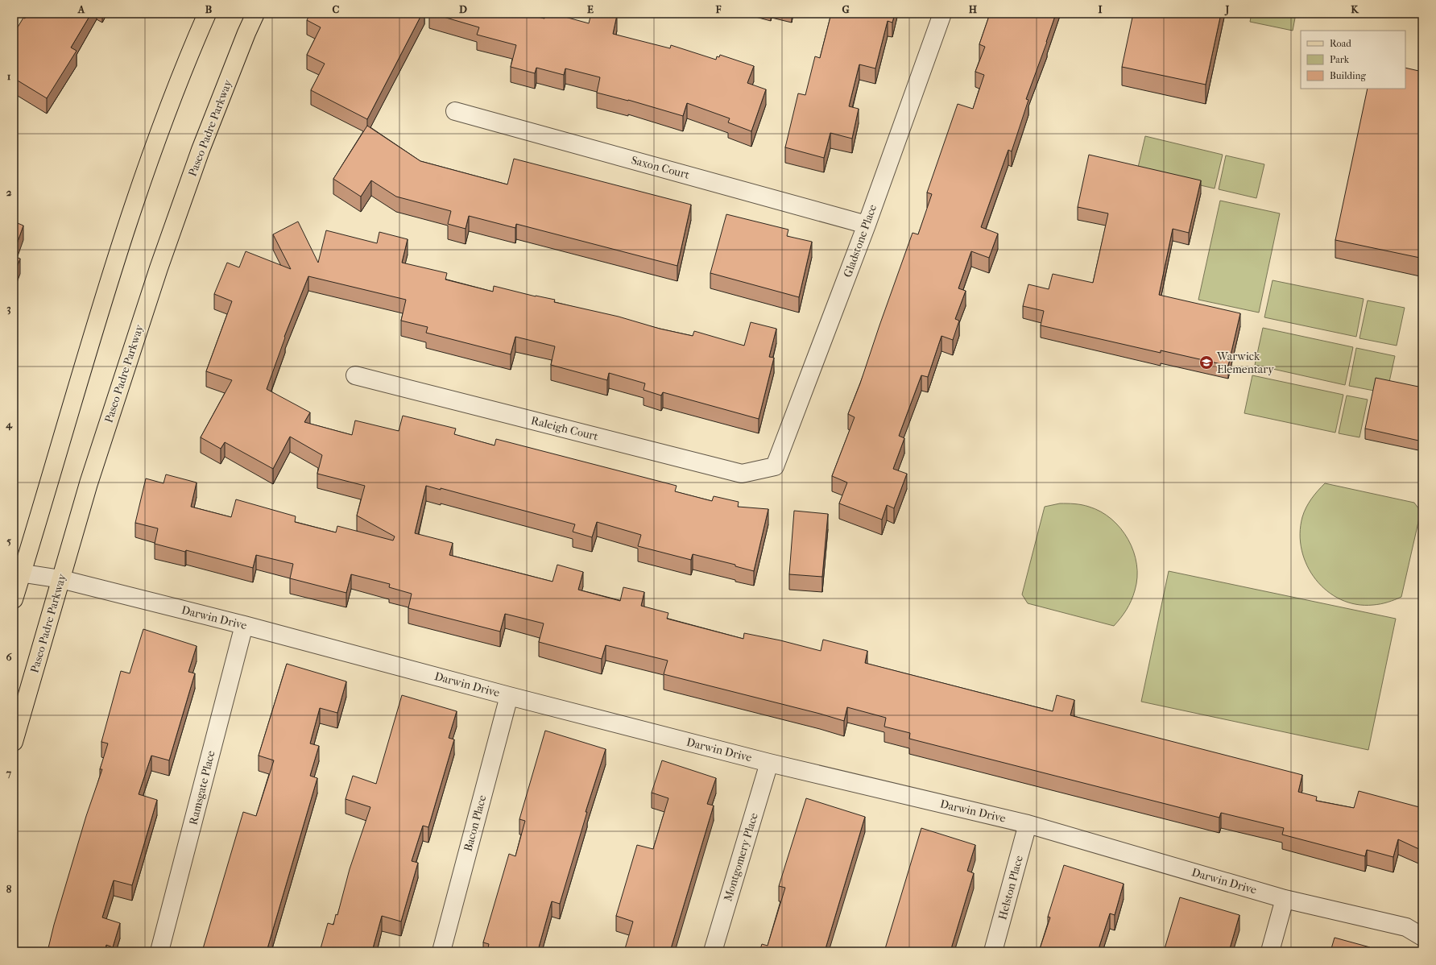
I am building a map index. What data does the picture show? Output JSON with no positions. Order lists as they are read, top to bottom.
{
  "streets": {
    "main road": ["Paseo Padre Parkway"],
    "street": [
      "Saxon Court",
      "Gladstone Place",
      "Raleigh Court",
      "Darwin Drive",
      "Ramsgate Place",
      "Bacon Place",
      "Montgomery Place",
      "Helston Place"
    ]
  },
  "crossings": [
    ["Paseo Padre Parkway", "Darwin Drive"],
    ["Saxon Court", "Gladstone Place"],
    ["Gladstone Place", "Raleigh Court"],
    ["Darwin Drive", "Ramsgate Place"],
    ["Darwin Drive", "Bacon Place"],
    ["Darwin Drive", "Montgomery Place"],
    ["Darwin Drive", "Helston Place"]
  ],
  "places": {
    "school or university": ["Warwick Elementary"]
  },
  "legend": ["Road", "Park", "Building"],
  "grid": {
    "columns": [
      "A",
      "B",
      "C",
      "D",
      "E",
      "F",
      "G",
      "H",
      "I",
      "J",
      "K"
    ],
    "rows": [
      "1",
      "2",
      "3",
      "4",
      "5",
      "6",
      "7",
      "8"
    ]
  }
}
